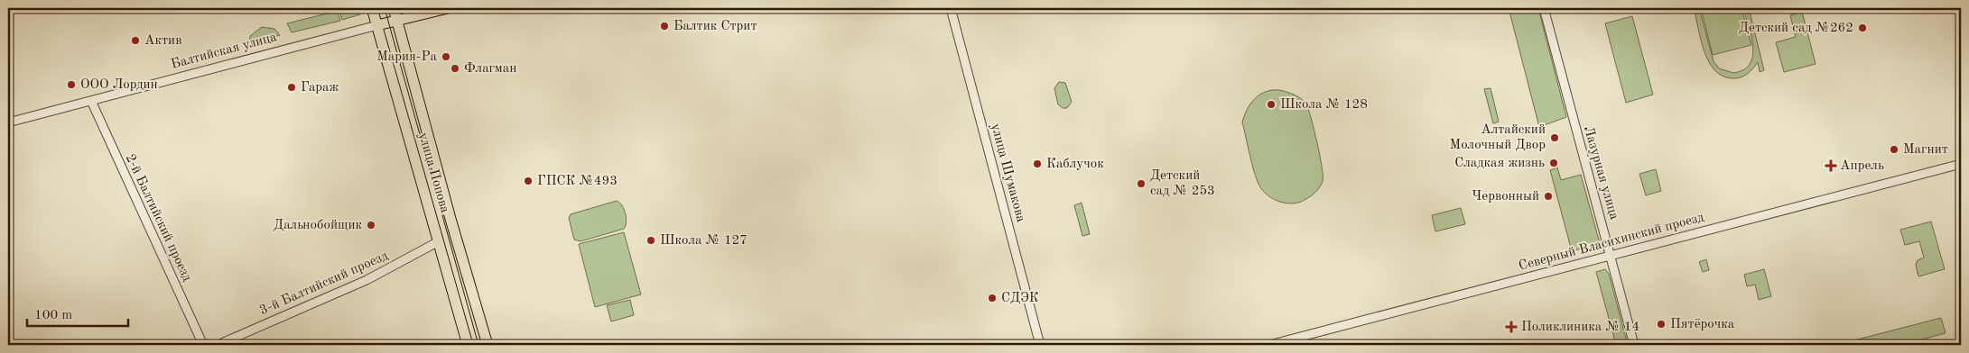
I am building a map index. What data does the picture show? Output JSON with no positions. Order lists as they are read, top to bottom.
{
  "streets": {
    "main road": ["Балтийская улица", "улица Попова"],
    "street": [
      "улица Шумакова",
      "Лазурная улица",
      "2-й Балтийский проезд",
      "Северный Власихинский проезд",
      "3-й Балтийский проезд"
    ]
  },
  "crossings": [
    ["Балтийская улица", "улица Попова"],
    ["Балтийская улица", "2-й Балтийский проезд"],
    ["улица Попова", "3-й Балтийский проезд"],
    ["Лазурная улица", "Северный Власихинский проезд"]
  ],
  "places": {
    "other": [
      "Балтик Стрит",
      "Детский сад №262",
      "Актив",
      "Мария-Ра",
      "Флагман",
      "ООО Лордин",
      "Гараж",
      "Школа № 128",
      "Алтайский Молочный Двор",
      "Магнит",
      "Сладкая жизнь",
      "Каблучок",
      "ГПСК №493",
      "Детский сад № 253",
      "Червонный",
      "Дальнобойщик",
      "Школа № 127",
      "СДЭК",
      "Пятёрочка"
    ],
    "health": ["Апрель", "Поликлиника № 14"]
  },
  "scale_bar": "100 m"
}
